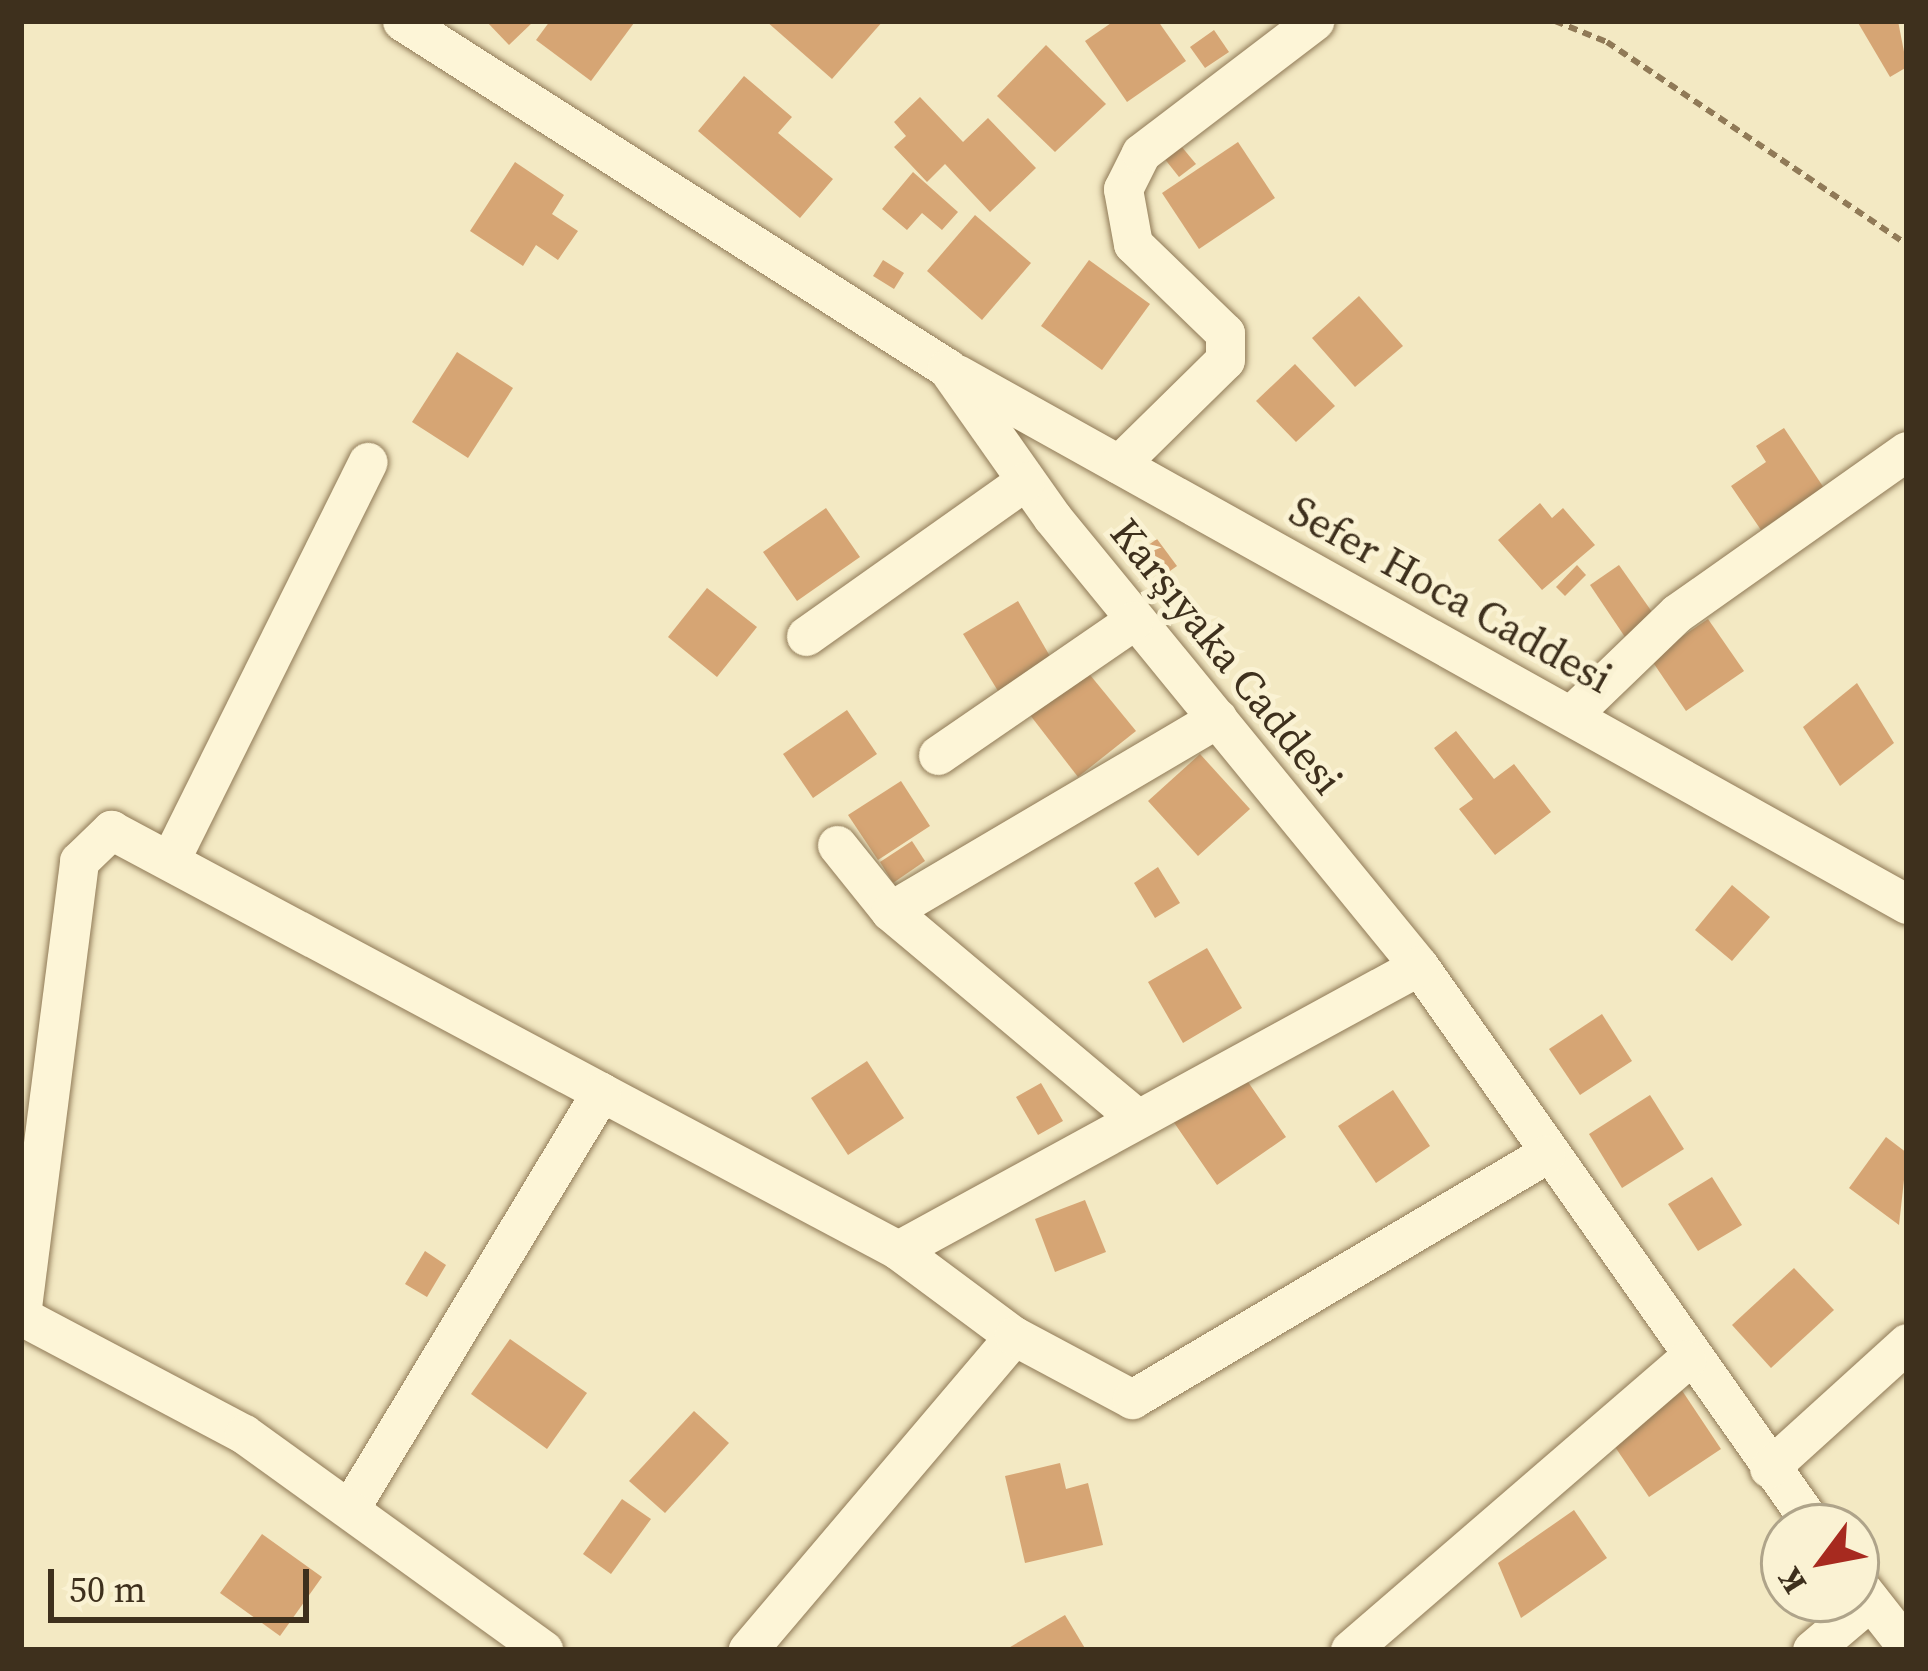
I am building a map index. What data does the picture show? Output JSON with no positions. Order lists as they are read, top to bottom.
{
  "streets": {
    "street": ["Sefer Hoca Caddesi", "Karşıyaka Caddesi"]
  },
  "crossings": [
    ["Sefer Hoca Caddesi", "Karşıyaka Caddesi"]
  ],
  "scale_bar": "50 m",
  "north": "bottom left"
}
